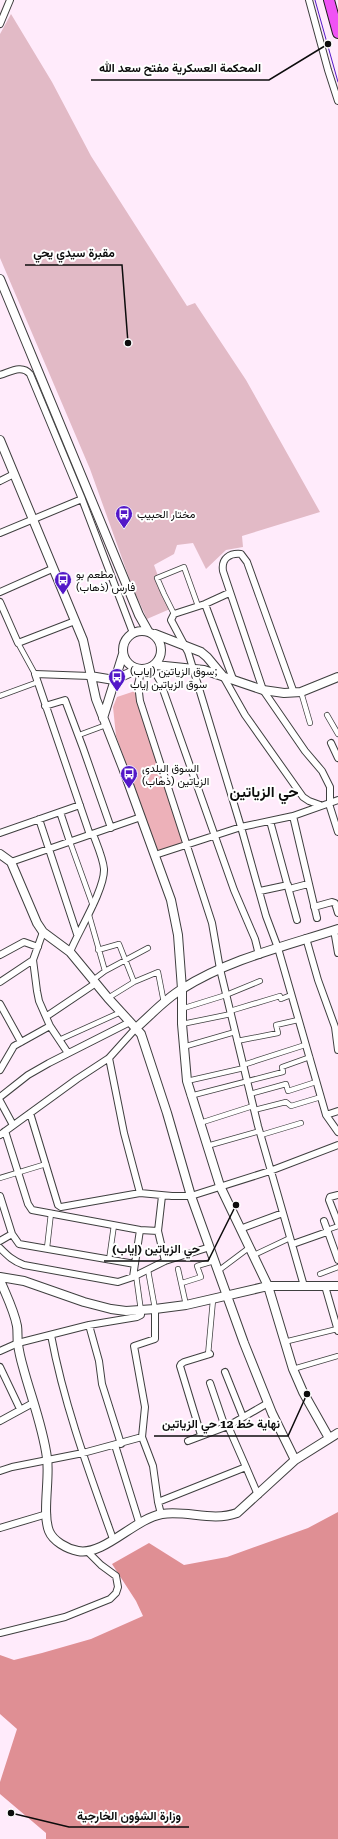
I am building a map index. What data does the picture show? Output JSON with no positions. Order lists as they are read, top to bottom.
{
  "districts": ["حي الزياتين"],
  "places": {
    "other": [
      "المحكمة العسكرية مفتح سعد الله",
      "مقبرة سيدي يحي",
      "حي الزياتين (إياب)",
      "نهاية خط 12 حي الزياتين",
      "وزارة الشؤون الخارجية"
    ],
    "bus stop": [
      "مختار الحبيب",
      "مطعم بو فارس (ذهاب)",
      "سوق الزياتين (إياب); سوق الزياتين إياب",
      "السوق البلدي الزياتين (ذهاب)"
    ]
  }
}
